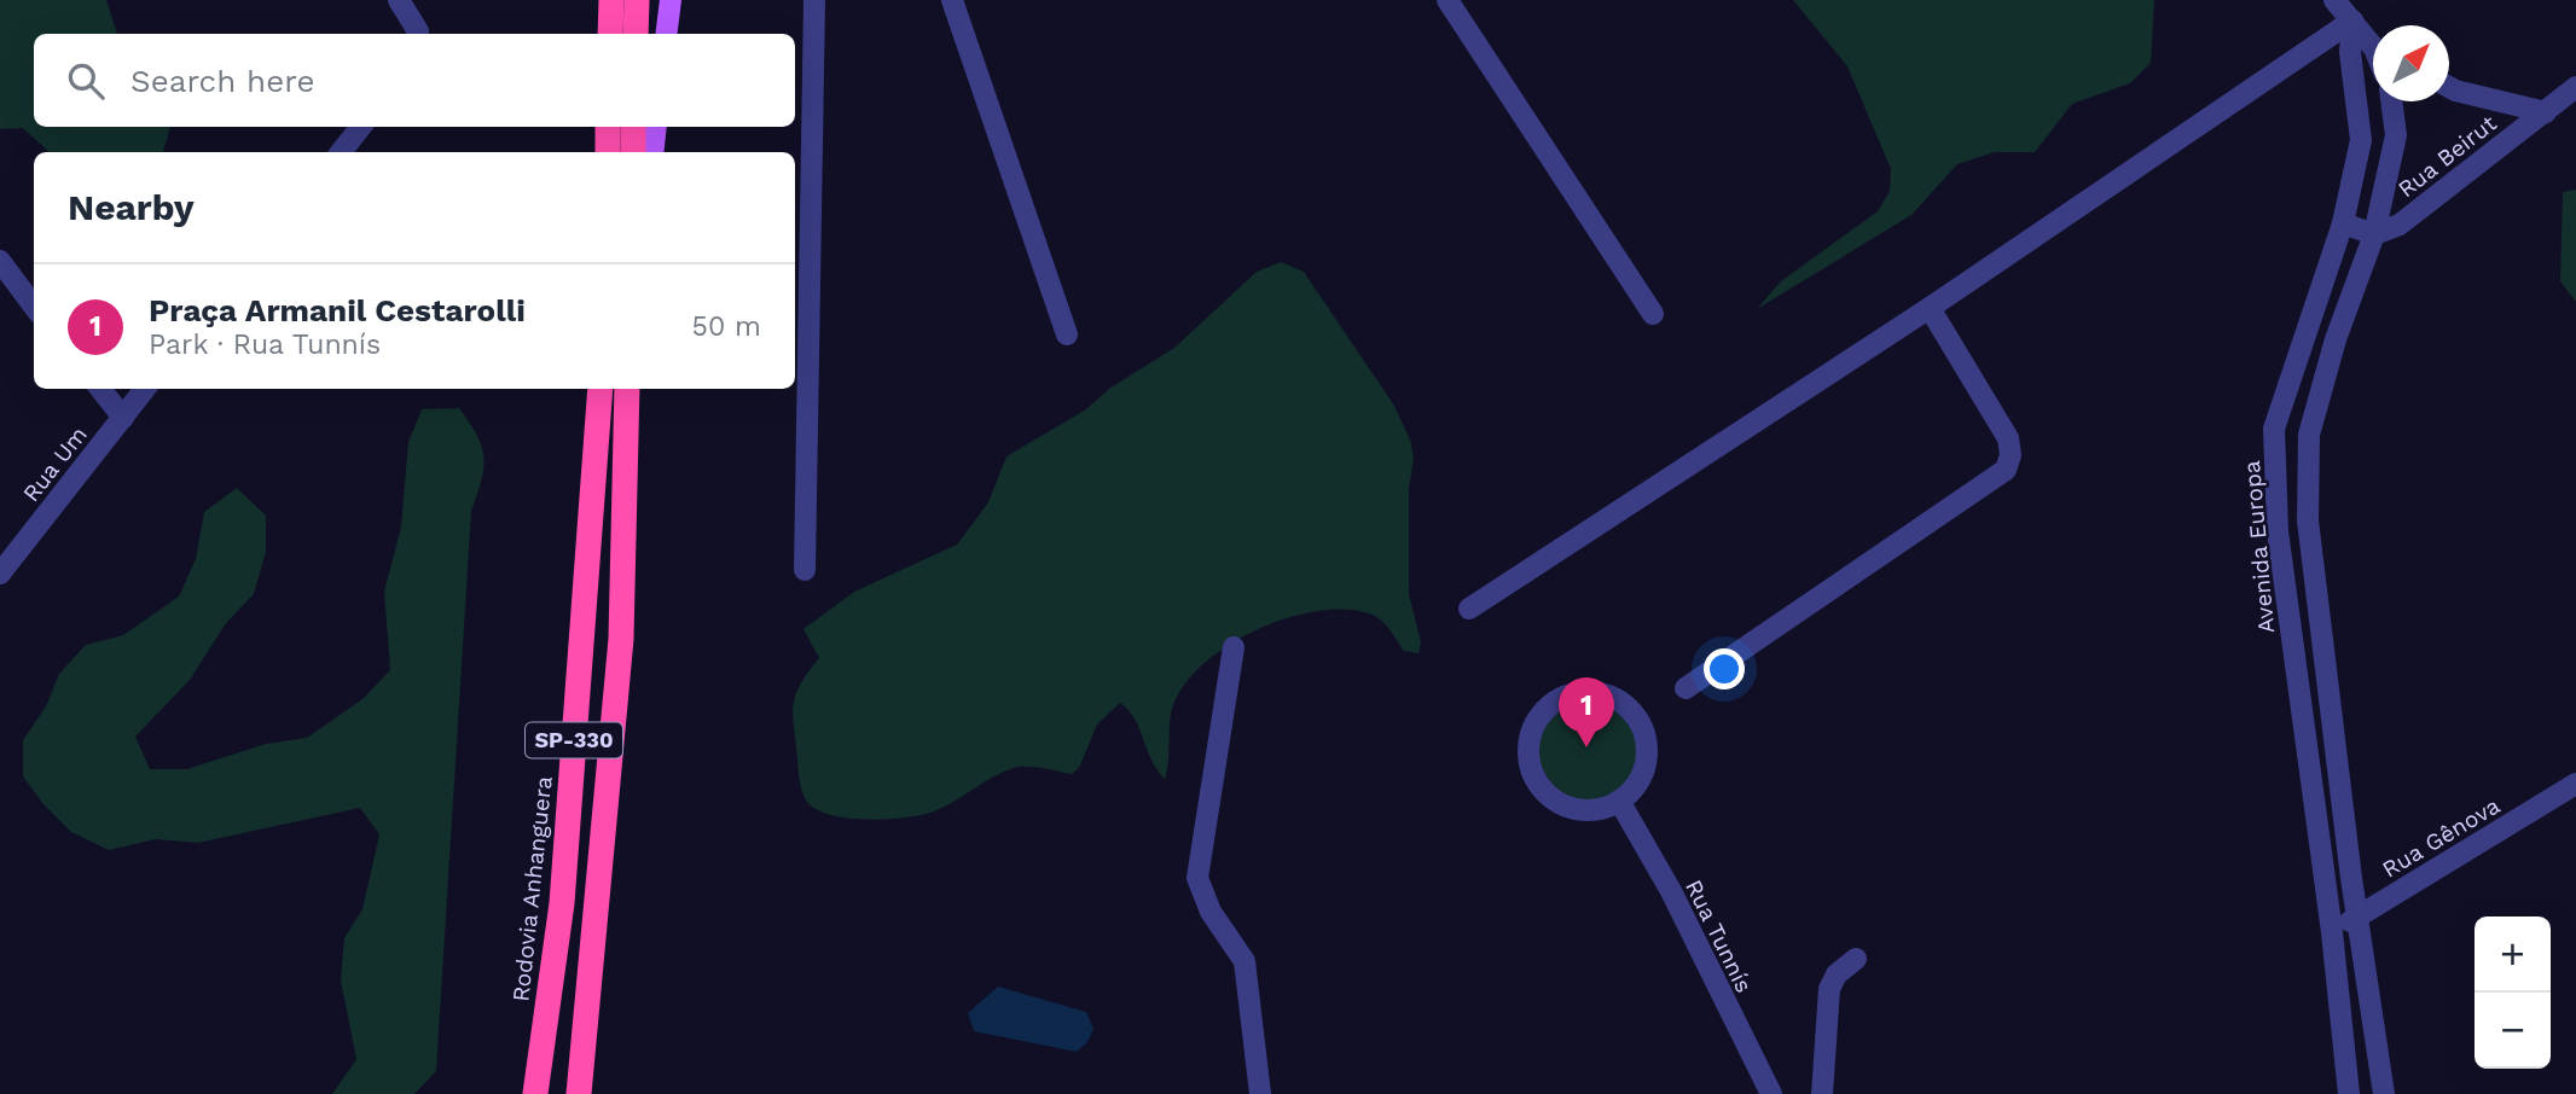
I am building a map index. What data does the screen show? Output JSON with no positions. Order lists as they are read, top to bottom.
{
  "streets": {
    "highway": ["SP-330", "Rodovia Anhanguera"],
    "street": [
      "Rua Beirut",
      "Rua Um",
      "Avenida Europa",
      "Rua Gênova",
      "Rua Tunnís"
    ]
  },
  "crossings": [
    ["Avenida Europa", "Rua Gênova"]
  ],
  "north": "top right",
  "page": {
    "search": "Search here",
    "heading": "Nearby",
    "list": [
      {
        "mark": "1",
        "name": "Praça Armanil Cestarolli",
        "note": "Park · Rua Tunnís",
        "value": "50 m"
      }
    ],
    "pins": "1",
    "map_buttons": ["+", "−"]
  }
}
